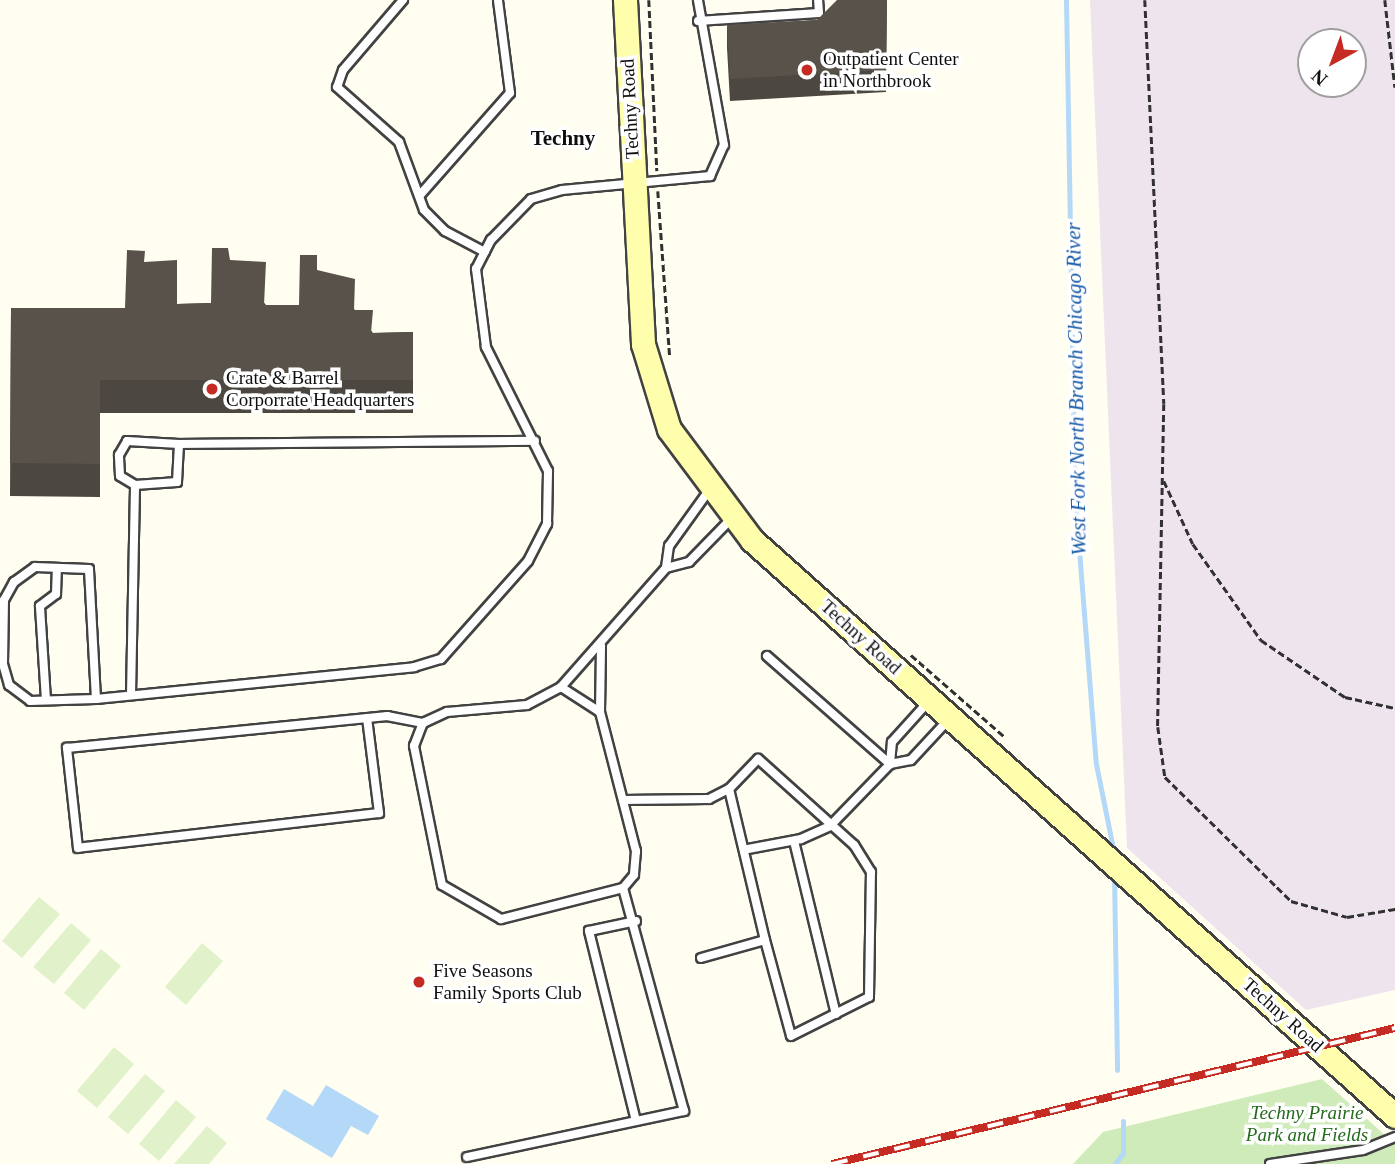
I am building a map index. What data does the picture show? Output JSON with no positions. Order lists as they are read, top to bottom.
{
  "streets": {
    "main road": ["Techny Road"]
  },
  "districts": ["Techny"],
  "water": ["West Fork North Branch Chicago River"],
  "parks": ["Techny Prairie Park and Fields"],
  "places": ["Outpatient Center in Northbrook", "Crate & Barrel Corporrate Headquarters", "Five Seasons Family Sports Club"],
  "north": "bottom left"
}
